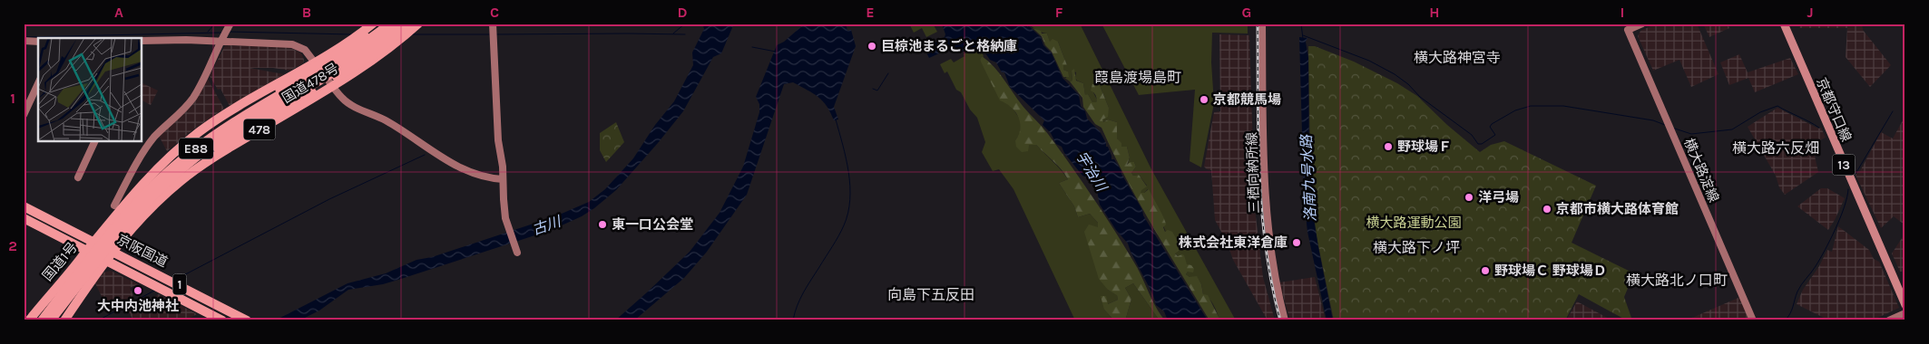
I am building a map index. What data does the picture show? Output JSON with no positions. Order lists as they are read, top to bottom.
{
  "streets": {
    "highway": [
      "国道478号",
      "478",
      "E88",
      "京阪国道",
      "国道1号",
      "1"
    ],
    "main road": ["京都守口線", "13"],
    "street": ["横大路淀線", "三栖向納所線"]
  },
  "crossings": [
    ["国道478号", "京阪国道"],
    ["国道478号", "国道1号"],
    ["E88", "京阪国道"],
    ["京阪国道", "国道1号"]
  ],
  "districts": [
    "横大路神宮寺",
    "葭島渡場島町",
    "横大路六反畑",
    "横大路下ノ坪",
    "横大路北ノ口町",
    "向島下五反田"
  ],
  "water": ["宇治川", "洛南九号水路", "古川"],
  "parks": ["横大路運動公園"],
  "places": [
    "巨椋池まるごと格納庫",
    "京都競馬場",
    "野球場Ｆ",
    "洋弓場",
    "京都市横大路体育館",
    "東一口公会堂",
    "株式会社東洋倉庫",
    "野球場Ｃ 野球場Ｄ",
    "大中内池神社"
  ],
  "grid": {
    "columns": [
      "A",
      "B",
      "C",
      "D",
      "E",
      "F",
      "G",
      "H",
      "I",
      "J"
    ],
    "rows": ["1", "2"]
  }
}
